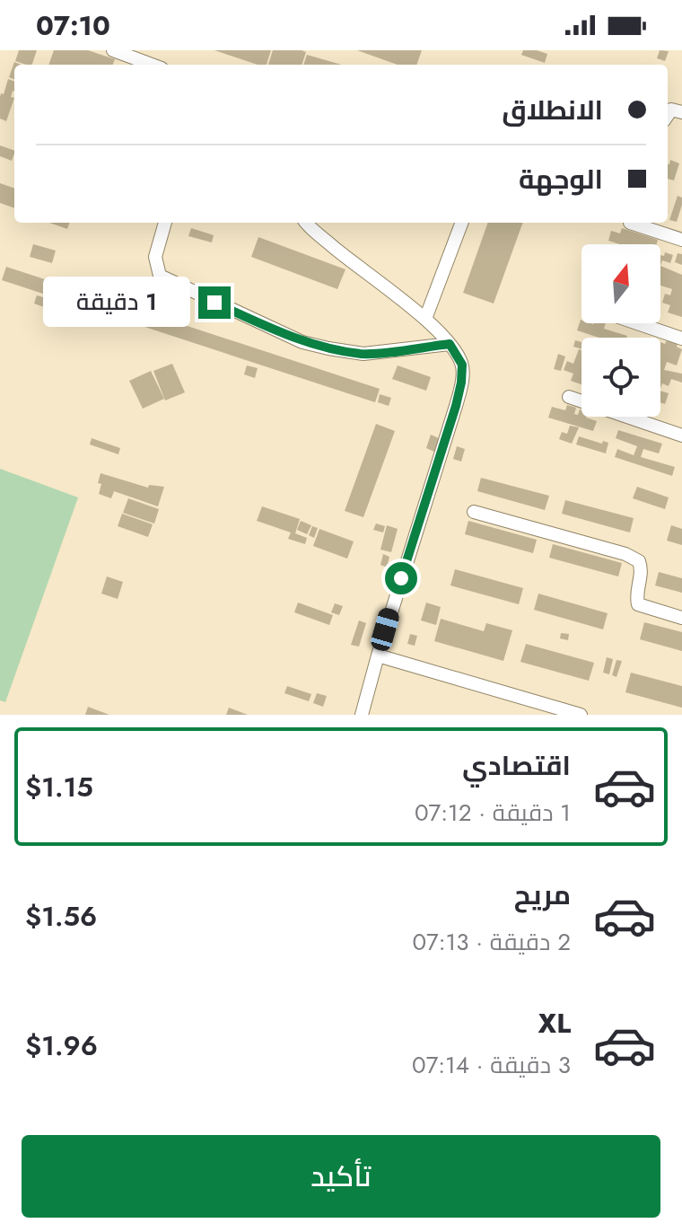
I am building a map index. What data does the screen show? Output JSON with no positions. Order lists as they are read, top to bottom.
{
  "north": "top",
  "page": {
    "status": "07:10",
    "banner": ["الانطلاق", "الوجهة"],
    "bubble": "1 دقيقة",
    "list": [
      {
        "name": "اقتصادي",
        "note": "1 دقيقة · 07:12",
        "value": "$1.15"
      },
      {
        "name": "مريح",
        "note": "2 دقيقة · 07:13",
        "value": "$1.56"
      },
      {
        "name": "XL",
        "note": "3 دقيقة · 07:14",
        "value": "$1.96"
      }
    ],
    "buttons": "تأكيد"
  }
}
